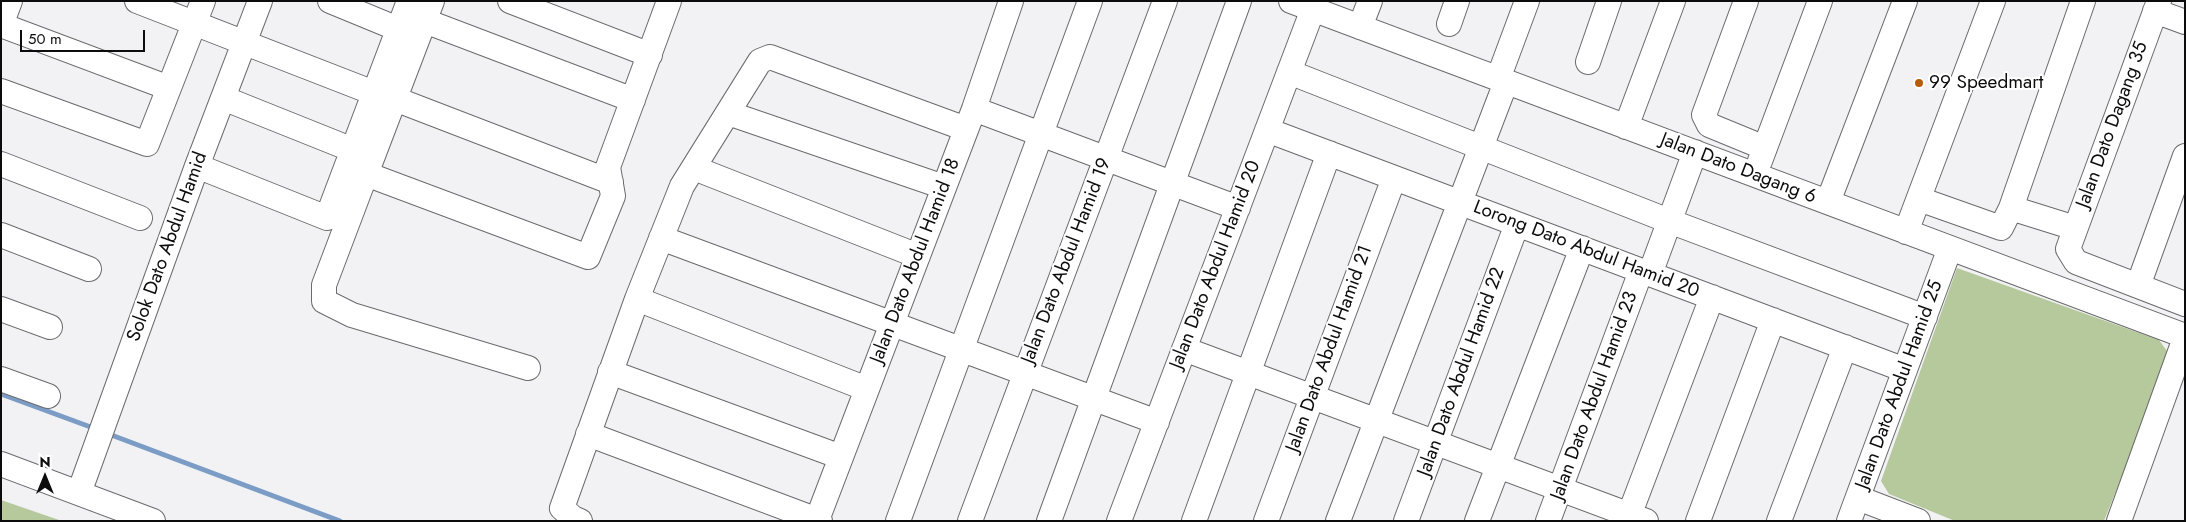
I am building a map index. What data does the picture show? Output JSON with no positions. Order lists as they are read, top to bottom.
{
  "streets": {
    "street": [
      "Jalan Dato Dagang 35",
      "Jalan Dato Dagang 6",
      "Solok Dato Abdul Hamid",
      "Lorong Dato Abdul Hamid 20",
      "Jalan Dato Abdul Hamid 18",
      "Jalan Dato Abdul Hamid 19",
      "Jalan Dato Abdul Hamid 20",
      "Jalan Dato Abdul Hamid 21",
      "Jalan Dato Abdul Hamid 22",
      "Jalan Dato Abdul Hamid 25",
      "Jalan Dato Abdul Hamid 23"
    ]
  },
  "crossings": [
    ["Jalan Dato Dagang 6", "Jalan Dato Abdul Hamid 20"],
    ["Jalan Dato Dagang 6", "Jalan Dato Abdul Hamid 25"],
    ["Jalan Dato Dagang 6", "Jalan Dato Abdul Hamid 23"],
    ["Lorong Dato Abdul Hamid 20", "Jalan Dato Abdul Hamid 20"],
    ["Lorong Dato Abdul Hamid 20", "Jalan Dato Abdul Hamid 21"],
    ["Lorong Dato Abdul Hamid 20", "Jalan Dato Abdul Hamid 22"],
    ["Lorong Dato Abdul Hamid 20", "Jalan Dato Abdul Hamid 25"],
    ["Lorong Dato Abdul Hamid 20", "Jalan Dato Abdul Hamid 23"]
  ],
  "places": ["99 Speedmart"],
  "scale_bar": "50 m",
  "north": "top"
}
